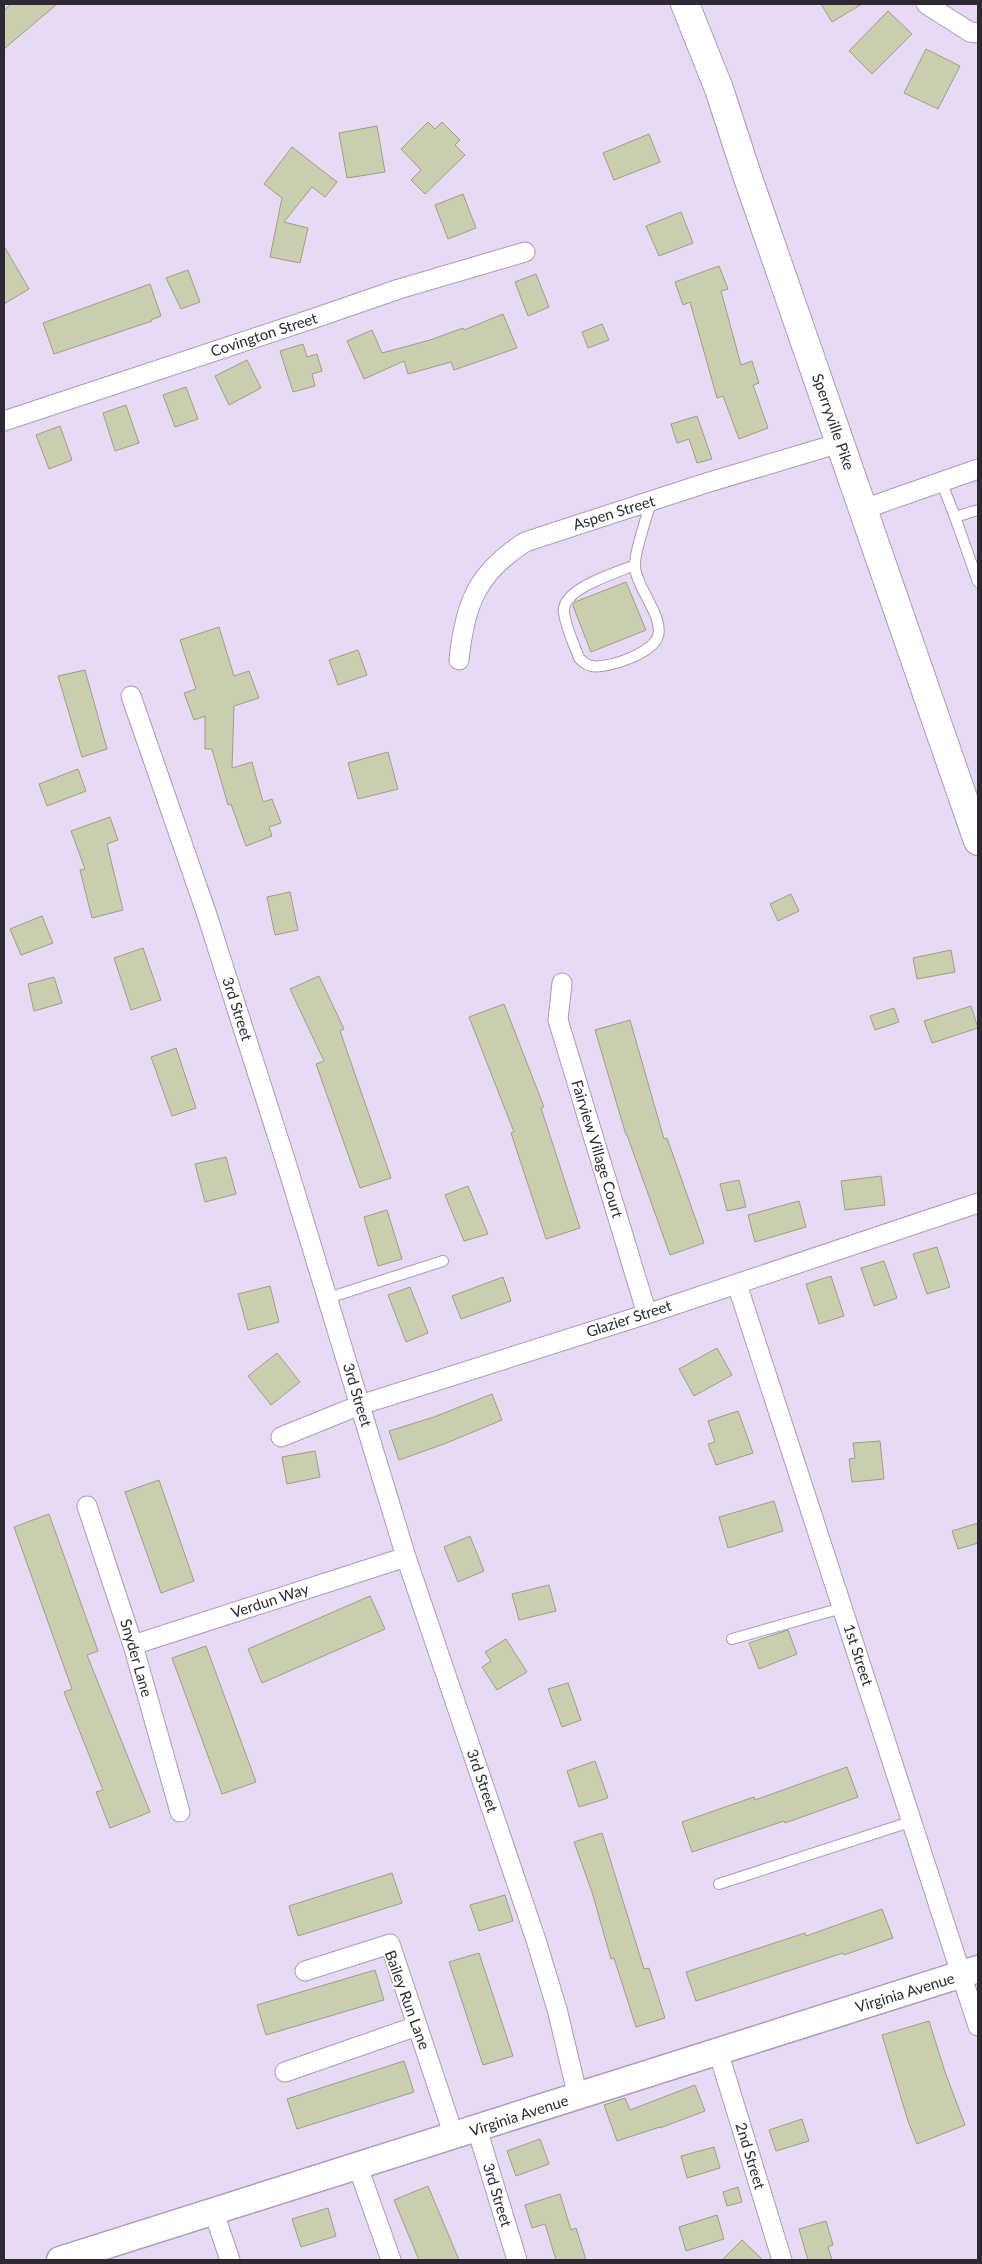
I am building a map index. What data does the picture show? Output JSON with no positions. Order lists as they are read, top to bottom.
{
  "streets": {
    "main road": ["Sperryville Pike"],
    "street": [
      "Covington Street",
      "Aspen Street",
      "3rd Street",
      "Fairview Village Court",
      "Glazier Street",
      "Verdun Way",
      "1st Street",
      "Snyder Lane",
      "Virginia Avenue",
      "Bailey Run Lane",
      "2nd Street"
    ]
  },
  "crossings": [
    ["Sperryville Pike", "Aspen Street"],
    ["3rd Street", "Glazier Street"],
    ["3rd Street", "Verdun Way"],
    ["3rd Street", "Virginia Avenue"],
    ["3rd Street", "Bailey Run Lane"],
    ["Fairview Village Court", "Glazier Street"],
    ["Glazier Street", "1st Street"],
    ["Verdun Way", "Snyder Lane"],
    ["1st Street", "Virginia Avenue"],
    ["Virginia Avenue", "Bailey Run Lane"],
    ["Virginia Avenue", "2nd Street"]
  ]
}
